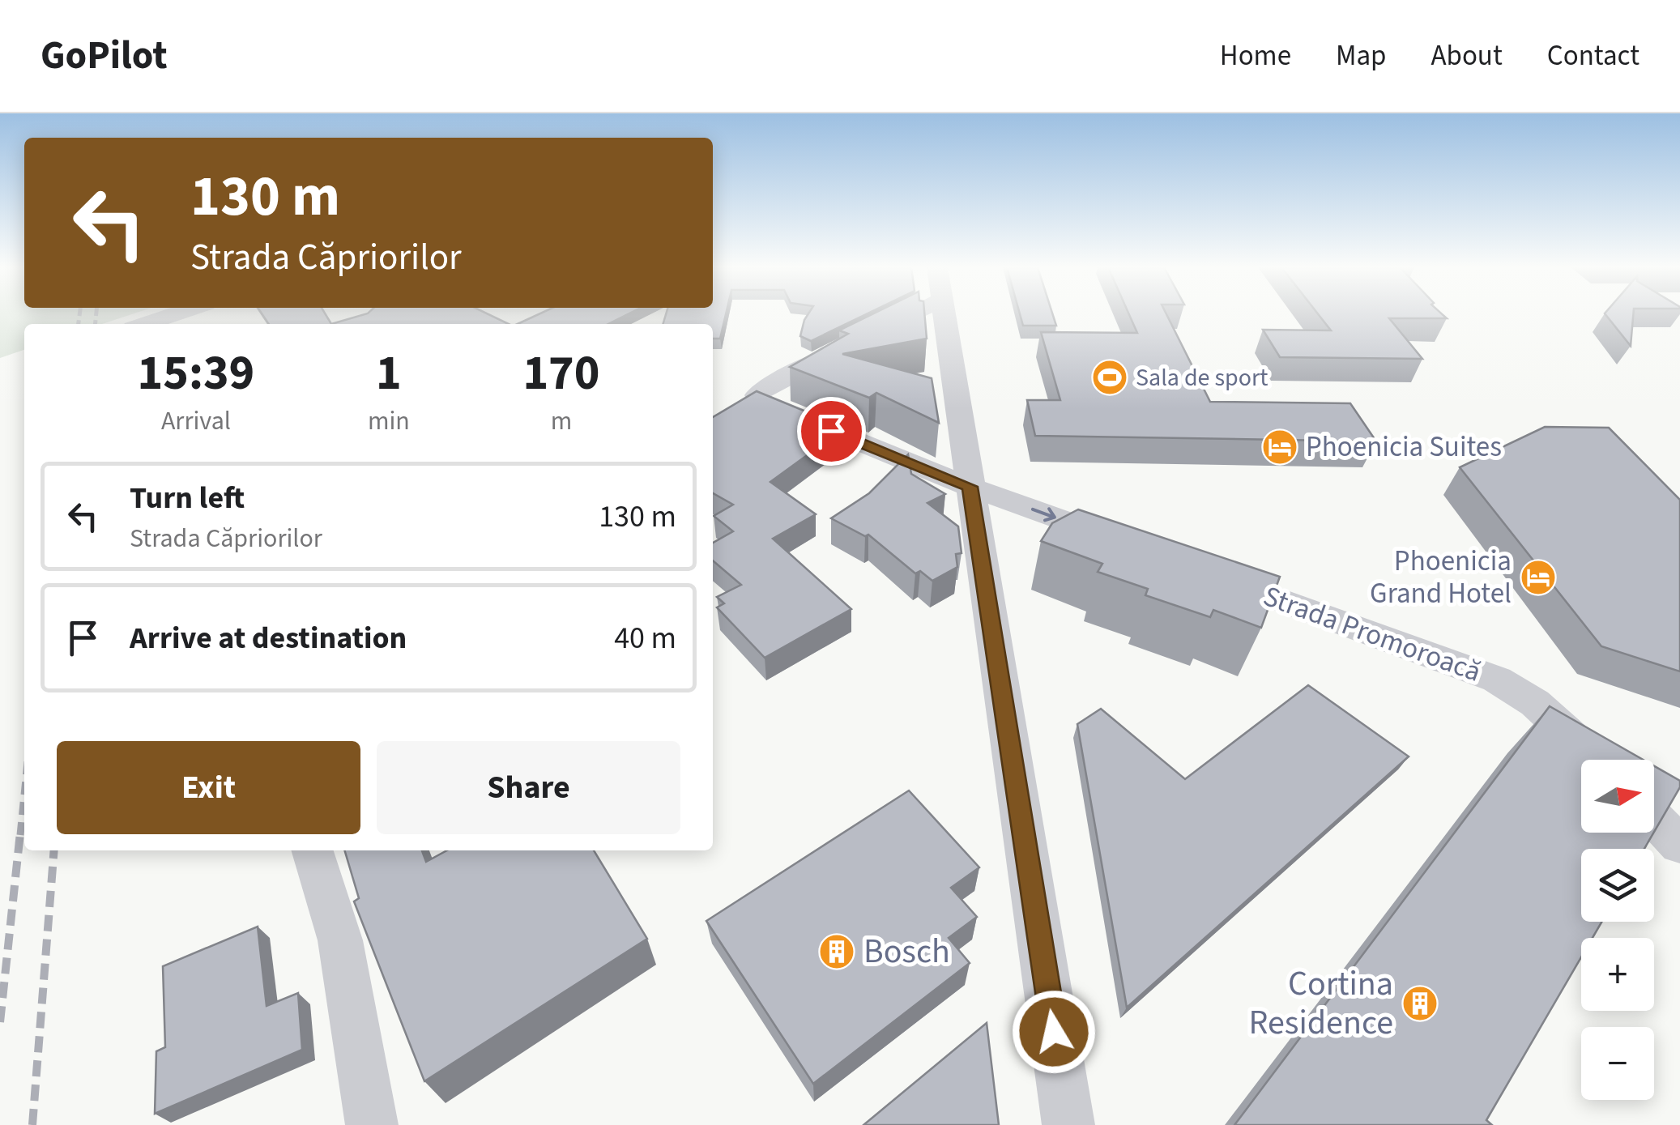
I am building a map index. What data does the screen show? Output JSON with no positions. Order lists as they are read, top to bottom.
{
  "streets": {
    "street": ["Strada Promoroacă"]
  },
  "places": {
    "sports": ["Sala de sport"],
    "hotel": ["Phoenicia Suites", "Phoenicia Grand Hotel"],
    "building": ["Bosch", "Cortina Residence"]
  },
  "north": "right",
  "page": {
    "header": "GoPilot",
    "nav": [
      "Home",
      "Map",
      "About",
      "Contact"
    ],
    "turn": ["130 m", "Strada Căpriorilor"],
    "eta": [
      "15:39",
      "Arrival",
      "1",
      "min",
      "170",
      "m"
    ],
    "list": [
      {
        "name": "Turn left",
        "note": "Strada Căpriorilor",
        "value": "130 m"
      },
      {
        "name": "Arrive at destination",
        "value": "40 m"
      }
    ],
    "buttons": ["Exit", "Share"],
    "map_buttons": ["+", "−"]
  }
}
